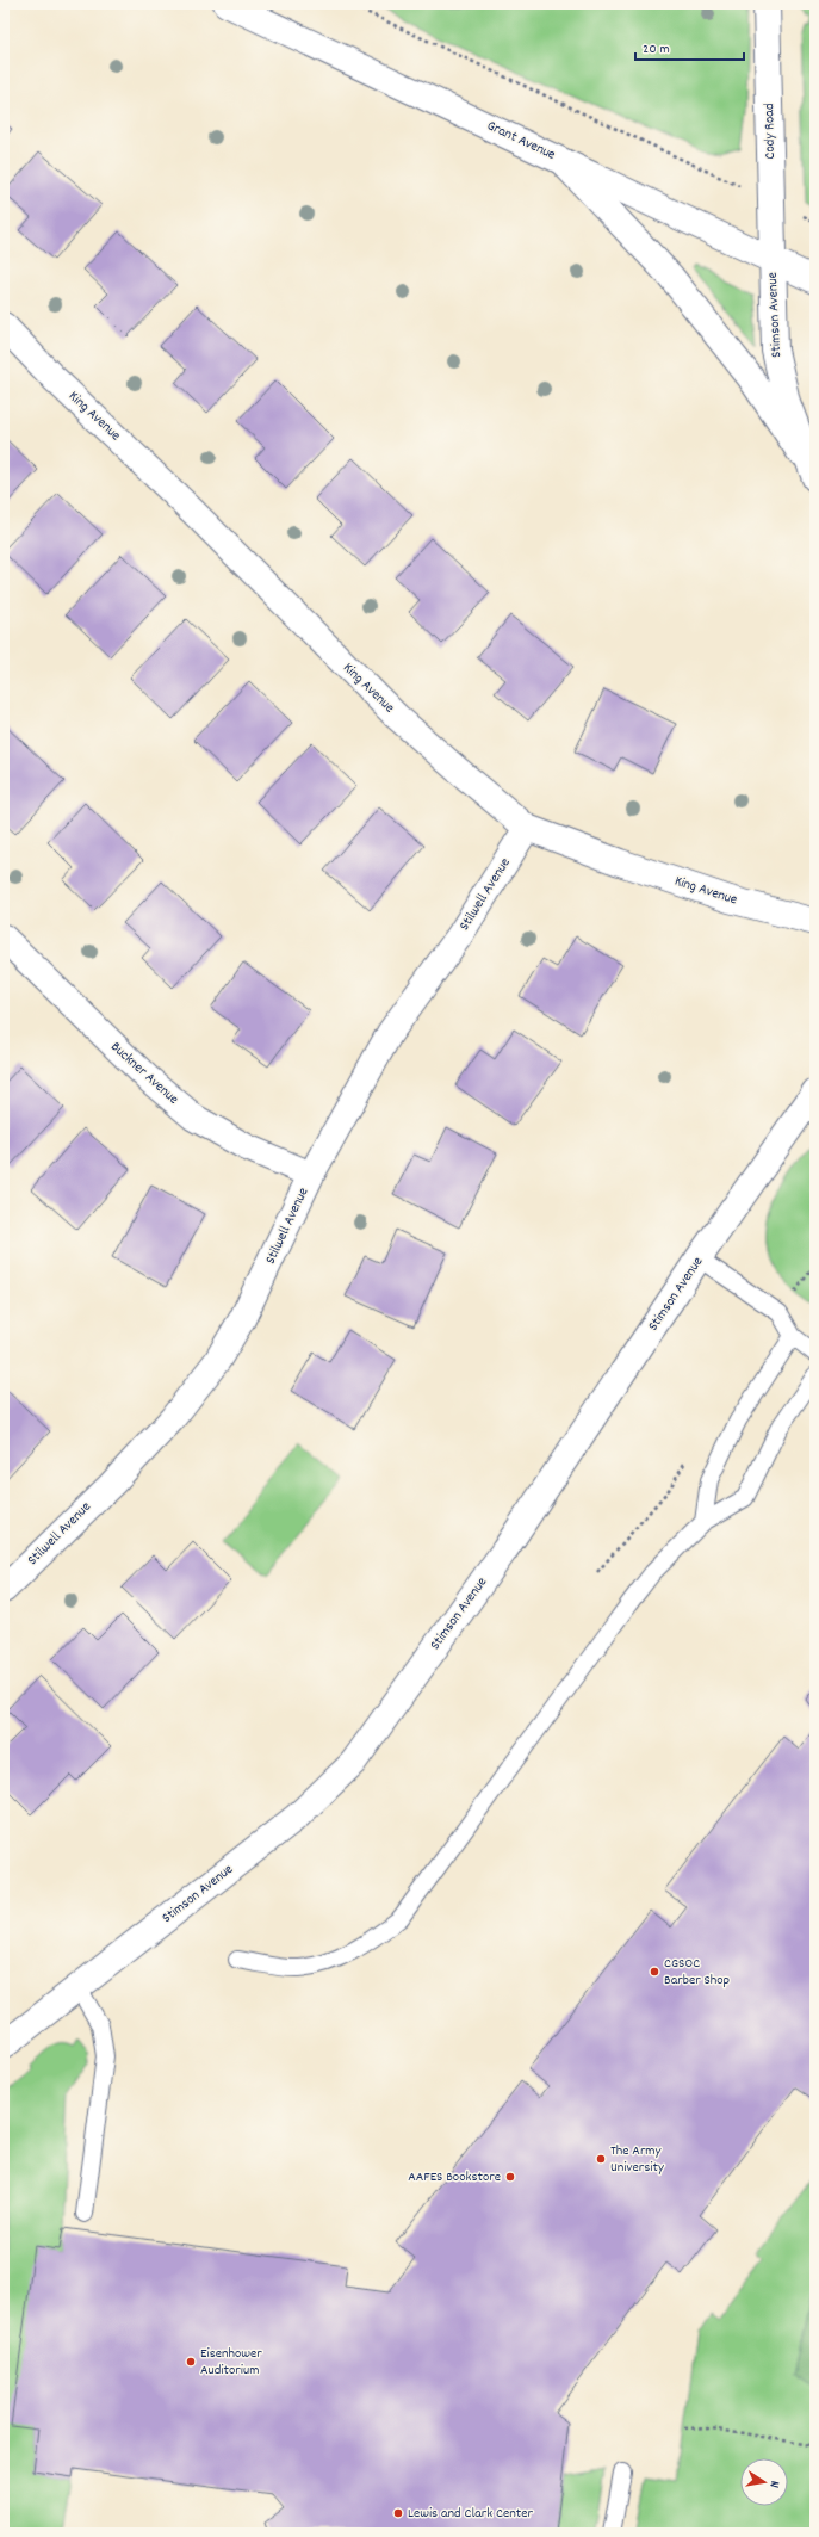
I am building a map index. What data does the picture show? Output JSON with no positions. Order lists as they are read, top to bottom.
{
  "streets": {
    "street": [
      "Cody Road",
      "Grant Avenue",
      "Stimson Avenue",
      "King Avenue",
      "Stilwell Avenue",
      "Buckner Avenue"
    ]
  },
  "crossings": [
    ["Cody Road", "Grant Avenue"],
    ["Cody Road", "Stimson Avenue"],
    ["Grant Avenue", "Stimson Avenue"],
    ["King Avenue", "Stilwell Avenue"],
    ["Stilwell Avenue", "Buckner Avenue"]
  ],
  "places": [
    "CGSOC Barber Shop",
    "The Army University",
    "AAFES Bookstore",
    "Eisenhower Auditorium",
    "Lewis and Clark Center"
  ],
  "scale_bar": "20 m",
  "north": "right"
}
